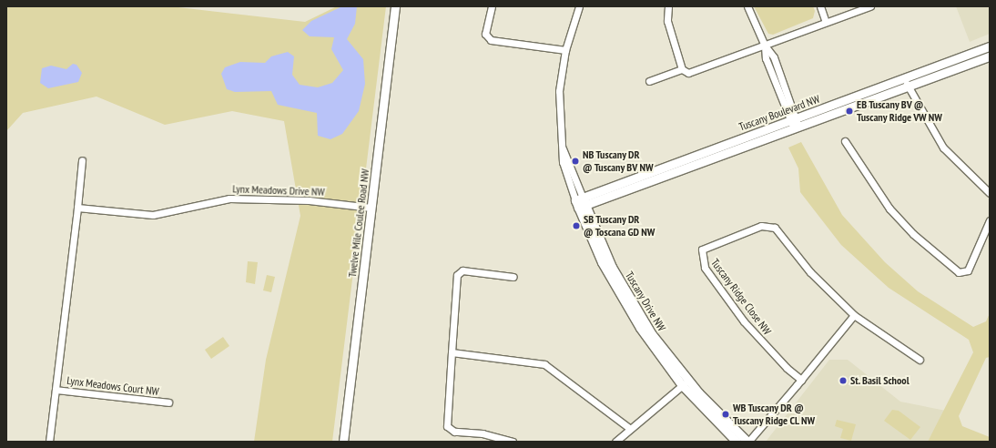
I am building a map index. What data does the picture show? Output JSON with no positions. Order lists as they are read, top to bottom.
{
  "streets": {
    "street": [
      "Tuscany Boulevard NW",
      "Lynx Meadows Drive NW",
      "Twelve Mile Coulee Road NW",
      "Tuscany Ridge Close NW",
      "Tuscany Drive NW",
      "Lynx Meadows Court NW"
    ]
  },
  "crossings": [
    ["Tuscany Boulevard NW", "Tuscany Drive NW"],
    ["Lynx Meadows Drive NW", "Twelve Mile Coulee Road NW"]
  ],
  "places": [
    "EB Tuscany BV @ Tuscany Ridge VW NW",
    "NB Tuscany DR @ Tuscany BV NW",
    "SB Tuscany DR @ Toscana GD NW",
    "St. Basil School",
    "WB Tuscany DR @ Tuscany Ridge CL NW"
  ]
}
